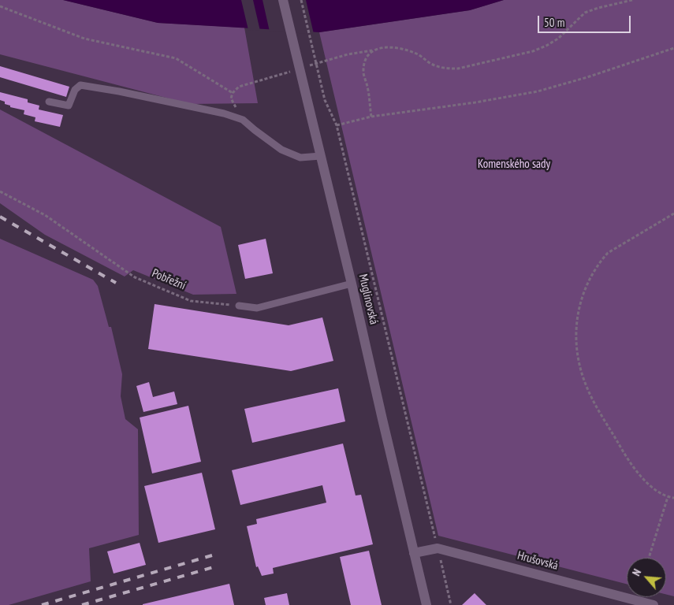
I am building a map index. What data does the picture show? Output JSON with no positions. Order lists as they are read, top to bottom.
{
  "streets": {
    "main road": ["Muglinovská", "Hrušovská"],
    "path": ["Pobřežní"]
  },
  "crossings": [
    ["Muglinovská", "Hrušovská"]
  ],
  "parks": ["Komenského sady"],
  "scale_bar": "50 m",
  "north": "top left"
}
